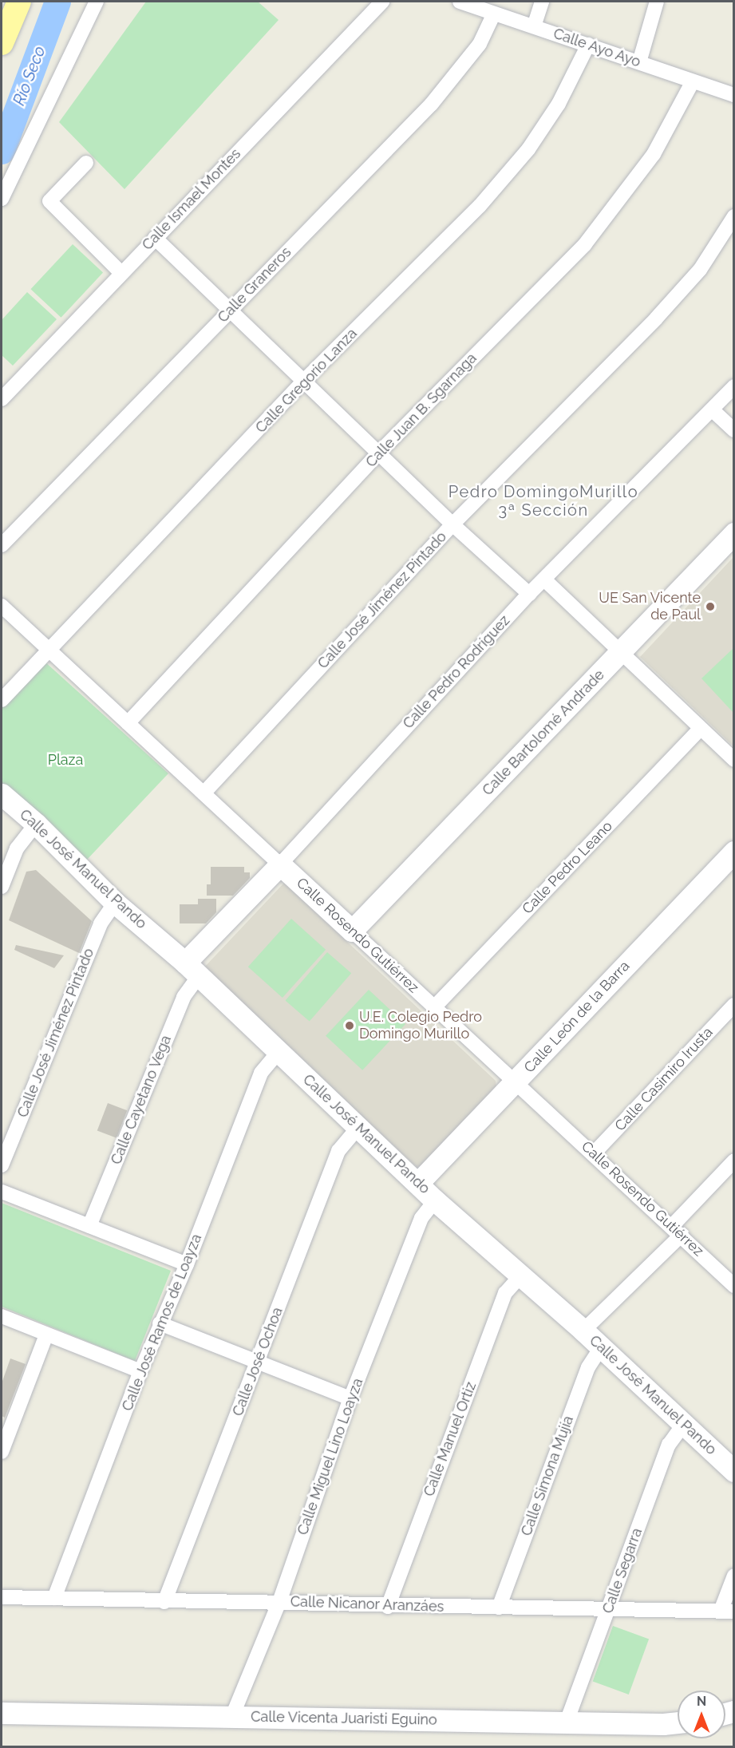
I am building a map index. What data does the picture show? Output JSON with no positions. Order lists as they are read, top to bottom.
{
  "streets": {
    "street": [
      "Calle Ayo Ayo",
      "Calle Ismael Montes",
      "Calle Graneros",
      "Calle Gregorio Lanza",
      "Calle Juan B. Sgarnaga",
      "Calle José Jiménez Pintado",
      "Calle Pedro Rodríguez",
      "Calle Bartolomé Andrade",
      "Calle Pedro Leano",
      "Calle José Manuel Pando",
      "Calle Rosendo Gutiérrez",
      "Calle León de la Barra",
      "Calle Casimiro Irusta",
      "Calle Cayetano Vega",
      "Calle José Ramos de Loayza",
      "Calle José Ochoa",
      "Calle Manuel Ortiz",
      "Calle Miguel Lino Loayza",
      "Calle Simona Mujía",
      "Calle Segarra",
      "Calle Nicanor Aranzáes",
      "Calle Vicenta Juaristi Eguino"
    ]
  },
  "crossings": [
    ["Calle Ayo Ayo", "Calle Graneros"],
    ["Calle Ayo Ayo", "Calle Gregorio Lanza"],
    ["Calle Ayo Ayo", "Calle Juan B. Sgarnaga"],
    ["Calle Gregorio Lanza", "Calle Rosendo Gutiérrez"],
    ["Calle Juan B. Sgarnaga", "Calle Rosendo Gutiérrez"],
    ["Calle José Jiménez Pintado", "Calle José Manuel Pando"],
    ["Calle José Jiménez Pintado", "Calle Rosendo Gutiérrez"],
    ["Calle Pedro Rodríguez", "Calle José Manuel Pando"],
    ["Calle Pedro Rodríguez", "Calle Rosendo Gutiérrez"],
    ["Calle Pedro Rodríguez", "Calle Cayetano Vega"],
    ["Calle Bartolomé Andrade", "Calle Rosendo Gutiérrez"],
    ["Calle Pedro Leano", "Calle Rosendo Gutiérrez"],
    ["Calle José Manuel Pando", "Calle León de la Barra"],
    ["Calle José Manuel Pando", "Calle Cayetano Vega"],
    ["Calle José Manuel Pando", "Calle José Ramos de Loayza"],
    ["Calle José Manuel Pando", "Calle José Ochoa"],
    ["Calle José Manuel Pando", "Calle Manuel Ortiz"],
    ["Calle José Manuel Pando", "Calle Miguel Lino Loayza"],
    ["Calle José Manuel Pando", "Calle Simona Mujía"],
    ["Calle José Manuel Pando", "Calle Segarra"],
    ["Calle Rosendo Gutiérrez", "Calle León de la Barra"],
    ["Calle Rosendo Gutiérrez", "Calle Casimiro Irusta"],
    ["Calle José Ramos de Loayza", "Calle Nicanor Aranzáes"],
    ["Calle José Ochoa", "Calle Nicanor Aranzáes"],
    ["Calle Manuel Ortiz", "Calle Nicanor Aranzáes"],
    ["Calle Miguel Lino Loayza", "Calle Nicanor Aranzáes"],
    ["Calle Miguel Lino Loayza", "Calle Vicenta Juaristi Eguino"],
    ["Calle Simona Mujía", "Calle Nicanor Aranzáes"],
    ["Calle Segarra", "Calle Nicanor Aranzáes"],
    ["Calle Segarra", "Calle Vicenta Juaristi Eguino"]
  ],
  "districts": ["Pedro DomingoMurillo 3ª Sección"],
  "water": ["Río Seco"],
  "parks": ["Plaza"],
  "places": ["UE San Vicente de Paul", "U.E. Colegio Pedro Domingo Murillo"],
  "north": "top"
}
